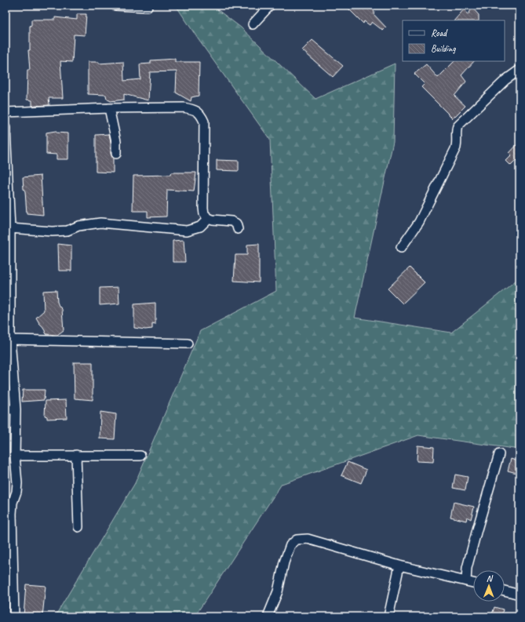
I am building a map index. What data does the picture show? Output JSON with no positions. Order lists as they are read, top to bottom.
{
  "legend": ["Road", "Building"],
  "north": "top"
}
